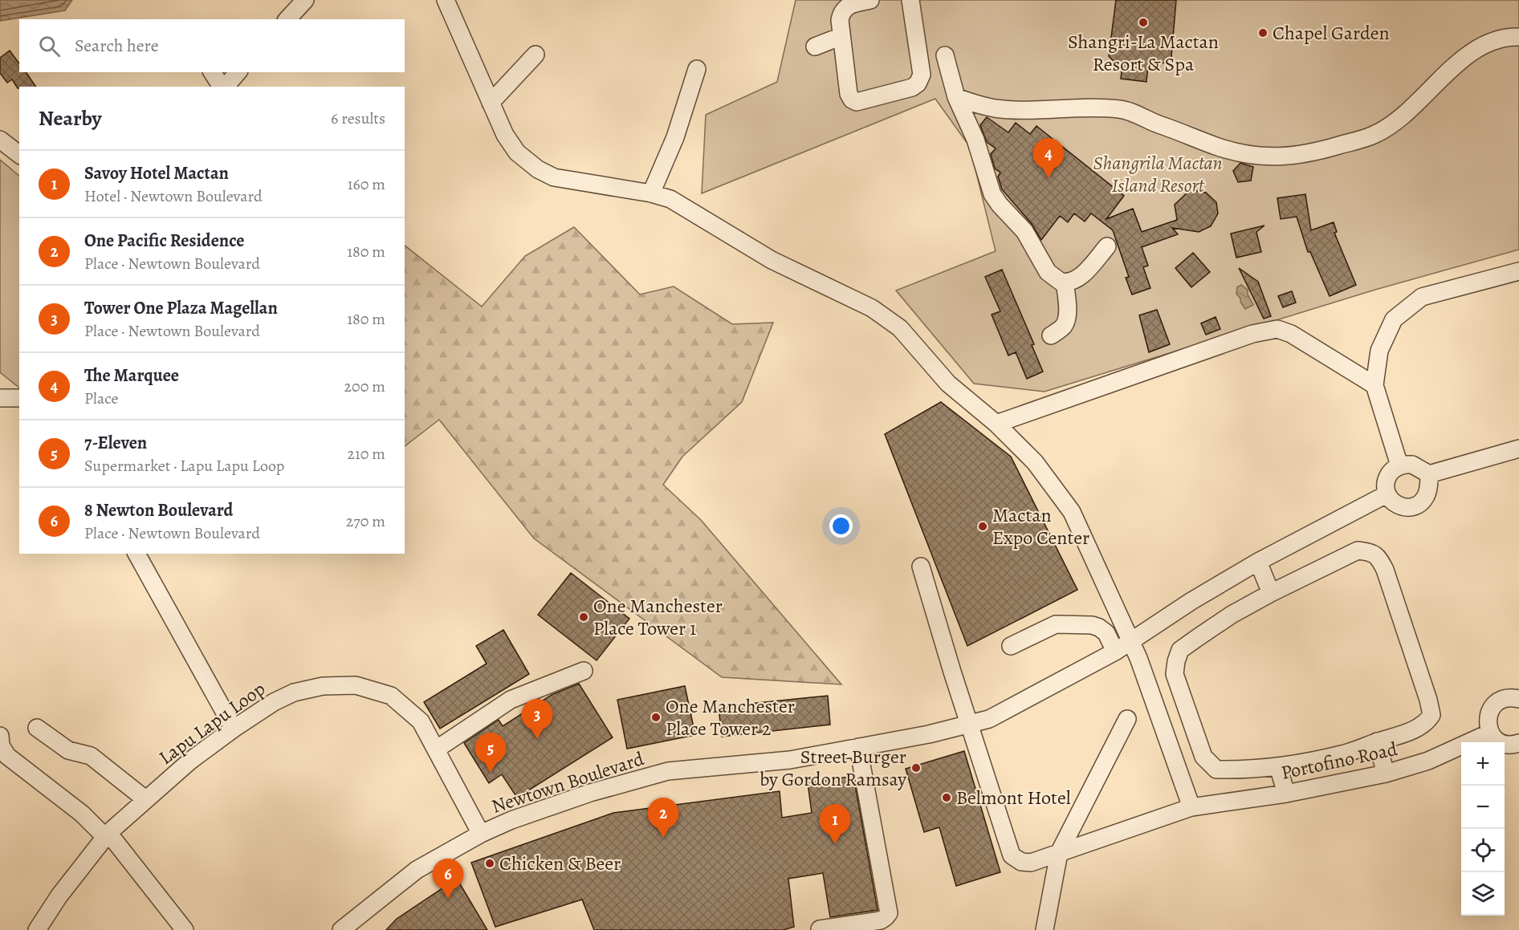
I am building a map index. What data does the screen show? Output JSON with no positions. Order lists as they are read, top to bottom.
{
  "streets": {
    "street": ["Lapu Lapu Loop", "Portofino Road", "Newtown Boulevard"]
  },
  "crossings": [
    ["Lapu Lapu Loop", "Newtown Boulevard"],
    ["Portofino Road", "Newtown Boulevard"]
  ],
  "parks": ["Shangrila Mactan Island Resort"],
  "places": [
    "Shangri-La Mactan Resort & Spa",
    "Chapel Garden",
    "Mactan Expo Center",
    "One Manchester Place Tower 1",
    "One Manchester Place Tower 2",
    "Street Burger by Gordon Ramsay",
    "Belmont Hotel",
    "Chicken & Beer"
  ],
  "page": {
    "search": "Search here",
    "heading": ["Nearby", "6 results"],
    "pins": [
      "4",
      "3",
      "5",
      "2",
      "1",
      "6"
    ],
    "list": [
      {
        "mark": "1",
        "name": "Savoy Hotel Mactan",
        "note": "Hotel · Newtown Boulevard",
        "value": "160 m"
      },
      {
        "mark": "2",
        "name": "One Pacific Residence",
        "note": "Place · Newtown Boulevard",
        "value": "180 m"
      },
      {
        "mark": "3",
        "name": "Tower One Plaza Magellan",
        "note": "Place · Newtown Boulevard",
        "value": "180 m"
      },
      {
        "mark": "4",
        "name": "The Marquee",
        "note": "Place",
        "value": "200 m"
      },
      {
        "mark": "5",
        "name": "7-Eleven",
        "note": "Supermarket · Lapu Lapu Loop",
        "value": "210 m"
      },
      {
        "mark": "6",
        "name": "8 Newton Boulevard",
        "note": "Place · Newtown Boulevard",
        "value": "270 m"
      }
    ],
    "map_buttons": ["+", "−"]
  }
}
